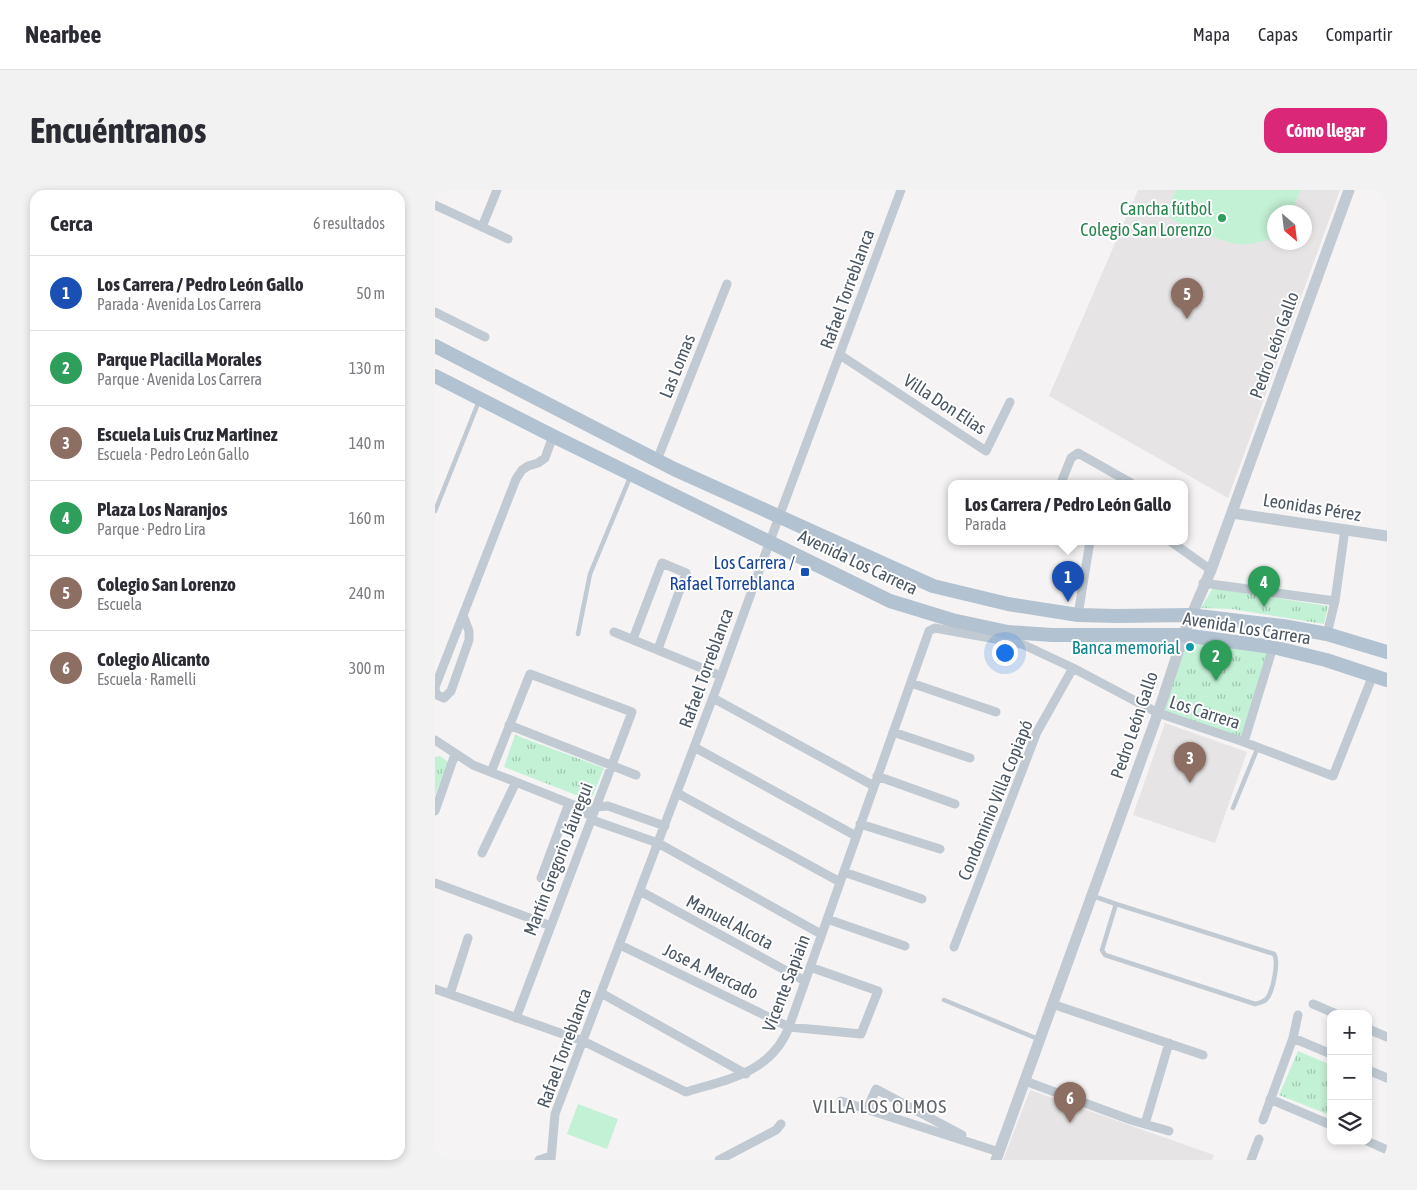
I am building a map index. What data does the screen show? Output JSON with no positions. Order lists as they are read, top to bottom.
{
  "streets": {
    "main road": ["Avenida Los Carrera"],
    "street": [
      "Rafael Torreblanca",
      "Pedro León Gallo",
      "Las Lomas",
      "Villa Don Elias",
      "Leonidas Pérez",
      "Los Carrera",
      "Condominio Villa Copiapó",
      "Martín Gregorio Jáuregui",
      "Manuel Alcota",
      "Jose A. Mercado",
      "Vicente Sapiain"
    ]
  },
  "crossings": [
    ["Rafael Torreblanca", "Villa Don Elias"],
    ["Rafael Torreblanca", "Avenida Los Carrera"],
    ["Rafael Torreblanca", "Manuel Alcota"],
    ["Rafael Torreblanca", "Jose A. Mercado"],
    ["Rafael Torreblanca", "Vicente Sapiain"],
    ["Pedro León Gallo", "Leonidas Pérez"],
    ["Pedro León Gallo", "Avenida Los Carrera"],
    ["Pedro León Gallo", "Los Carrera"],
    ["Las Lomas", "Avenida Los Carrera"],
    ["Avenida Los Carrera", "Los Carrera"],
    ["Los Carrera", "Condominio Villa Copiapó"],
    ["Los Carrera", "Vicente Sapiain"],
    ["Martín Gregorio Jáuregui", "Vicente Sapiain"],
    ["Manuel Alcota", "Vicente Sapiain"],
    ["Jose A. Mercado", "Vicente Sapiain"]
  ],
  "districts": ["VILLA LOS OLMOS"],
  "places": {
    "other": ["Cancha fútbol Colegio San Lorenzo", "Banca memorial"],
    "transit": ["Los Carrera / Rafael Torreblanca"]
  },
  "north": "bottom right",
  "page": {
    "header": "Nearbee",
    "nav": ["Mapa", "Capas", "Compartir"],
    "buttons": "Cómo llegar",
    "title": "Encuéntranos",
    "heading": ["Cerca", "6 resultados"],
    "list": [
      {
        "mark": "1",
        "name": "Los Carrera / Pedro León Gallo",
        "note": "Parada · Avenida Los Carrera",
        "value": "50 m"
      },
      {
        "mark": "2",
        "name": "Parque Placilla Morales",
        "note": "Parque · Avenida Los Carrera",
        "value": "130 m"
      },
      {
        "mark": "3",
        "name": "Escuela Luis Cruz Martinez",
        "note": "Escuela · Pedro León Gallo",
        "value": "140 m"
      },
      {
        "mark": "4",
        "name": "Plaza Los Naranjos",
        "note": "Parque · Pedro Lira",
        "value": "160 m"
      },
      {
        "mark": "5",
        "name": "Colegio San Lorenzo",
        "note": "Escuela",
        "value": "240 m"
      },
      {
        "mark": "6",
        "name": "Colegio Alicanto",
        "note": "Escuela · Ramelli",
        "value": "300 m"
      }
    ],
    "pins": [
      "5",
      "1",
      "4",
      "2",
      "3",
      "6"
    ],
    "popup": ["Los Carrera / Pedro León Gallo", "Parada"],
    "map_buttons": ["+", "−"]
  }
}
